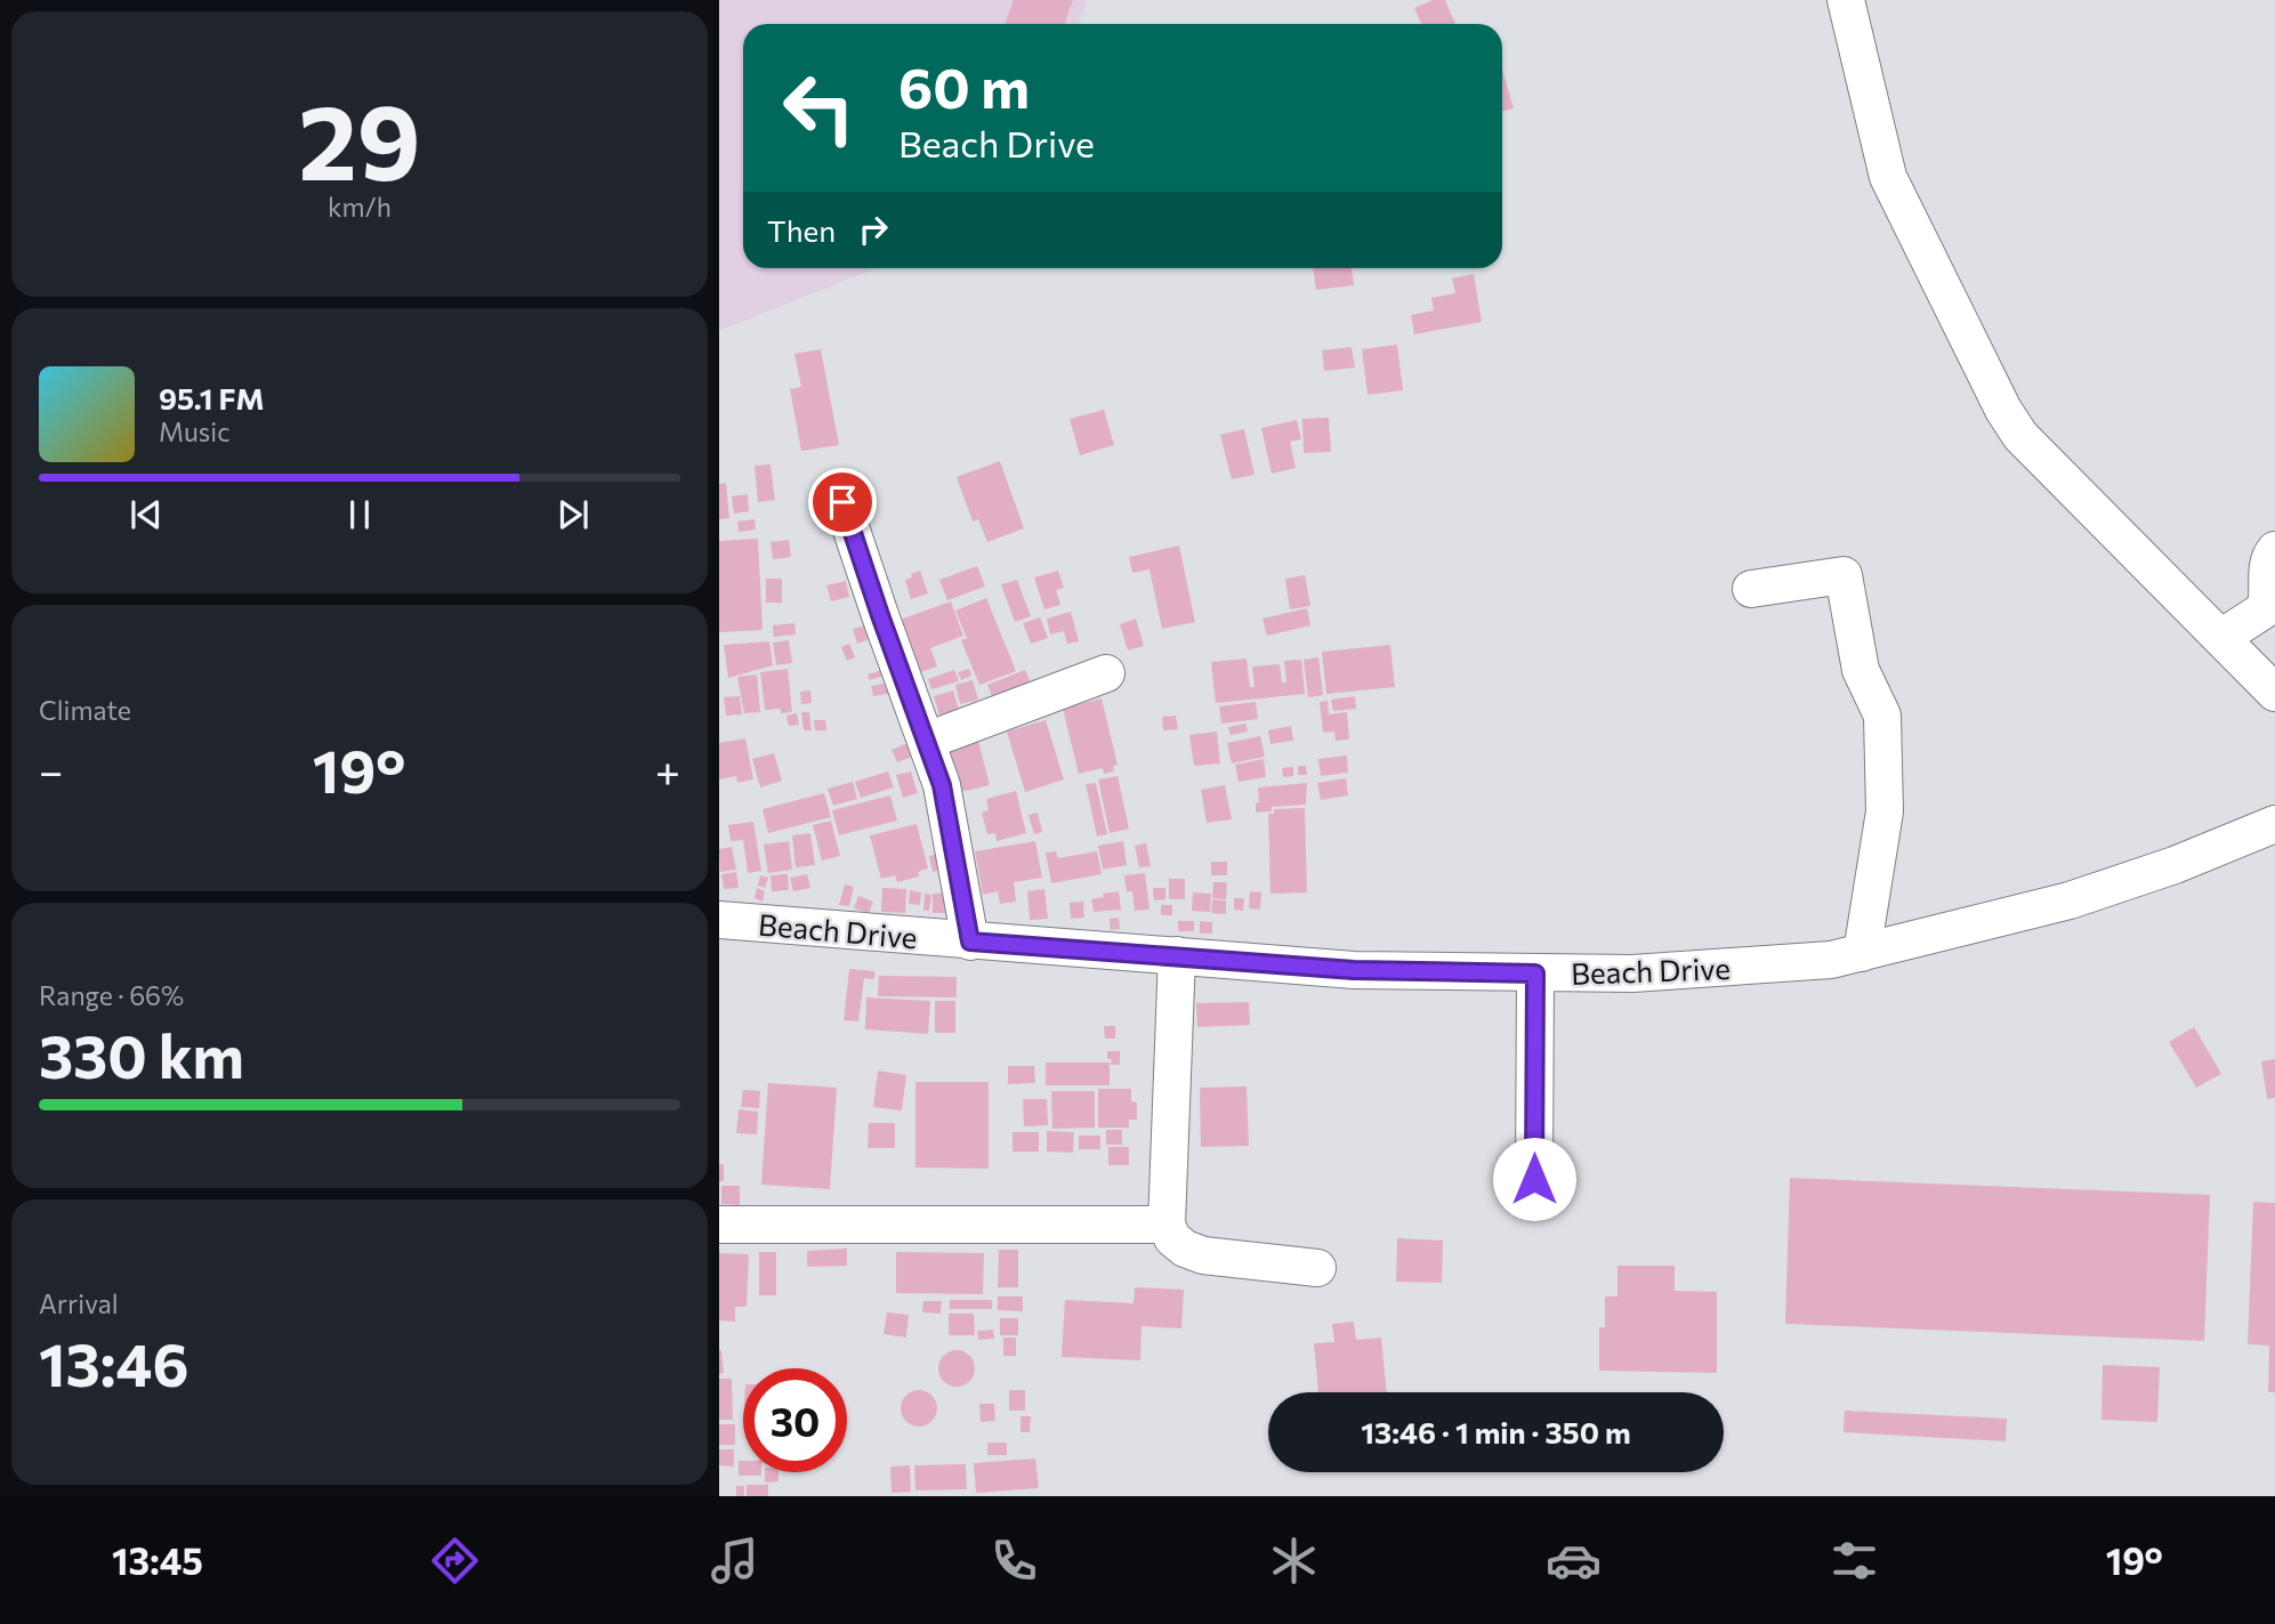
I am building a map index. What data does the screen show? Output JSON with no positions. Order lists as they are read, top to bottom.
{
  "streets": {
    "street": ["Beach Drive"]
  },
  "page": {
    "tile": [
      ["29", "km/h"],
      "Climate",
      ["Range · 66%", "330 km"],
      ["Arrival", "13:46"]
    ],
    "turn": ["60 m", "Beach Drive"],
    "then": "Then",
    "song": ["95.1 FM", "Music"],
    "heat": ["−", "19°", "+"],
    "limit": "30",
    "trip": "13:46 · 1 min · 350 m",
    "tabs": ["13:45", "19°"]
  }
}
